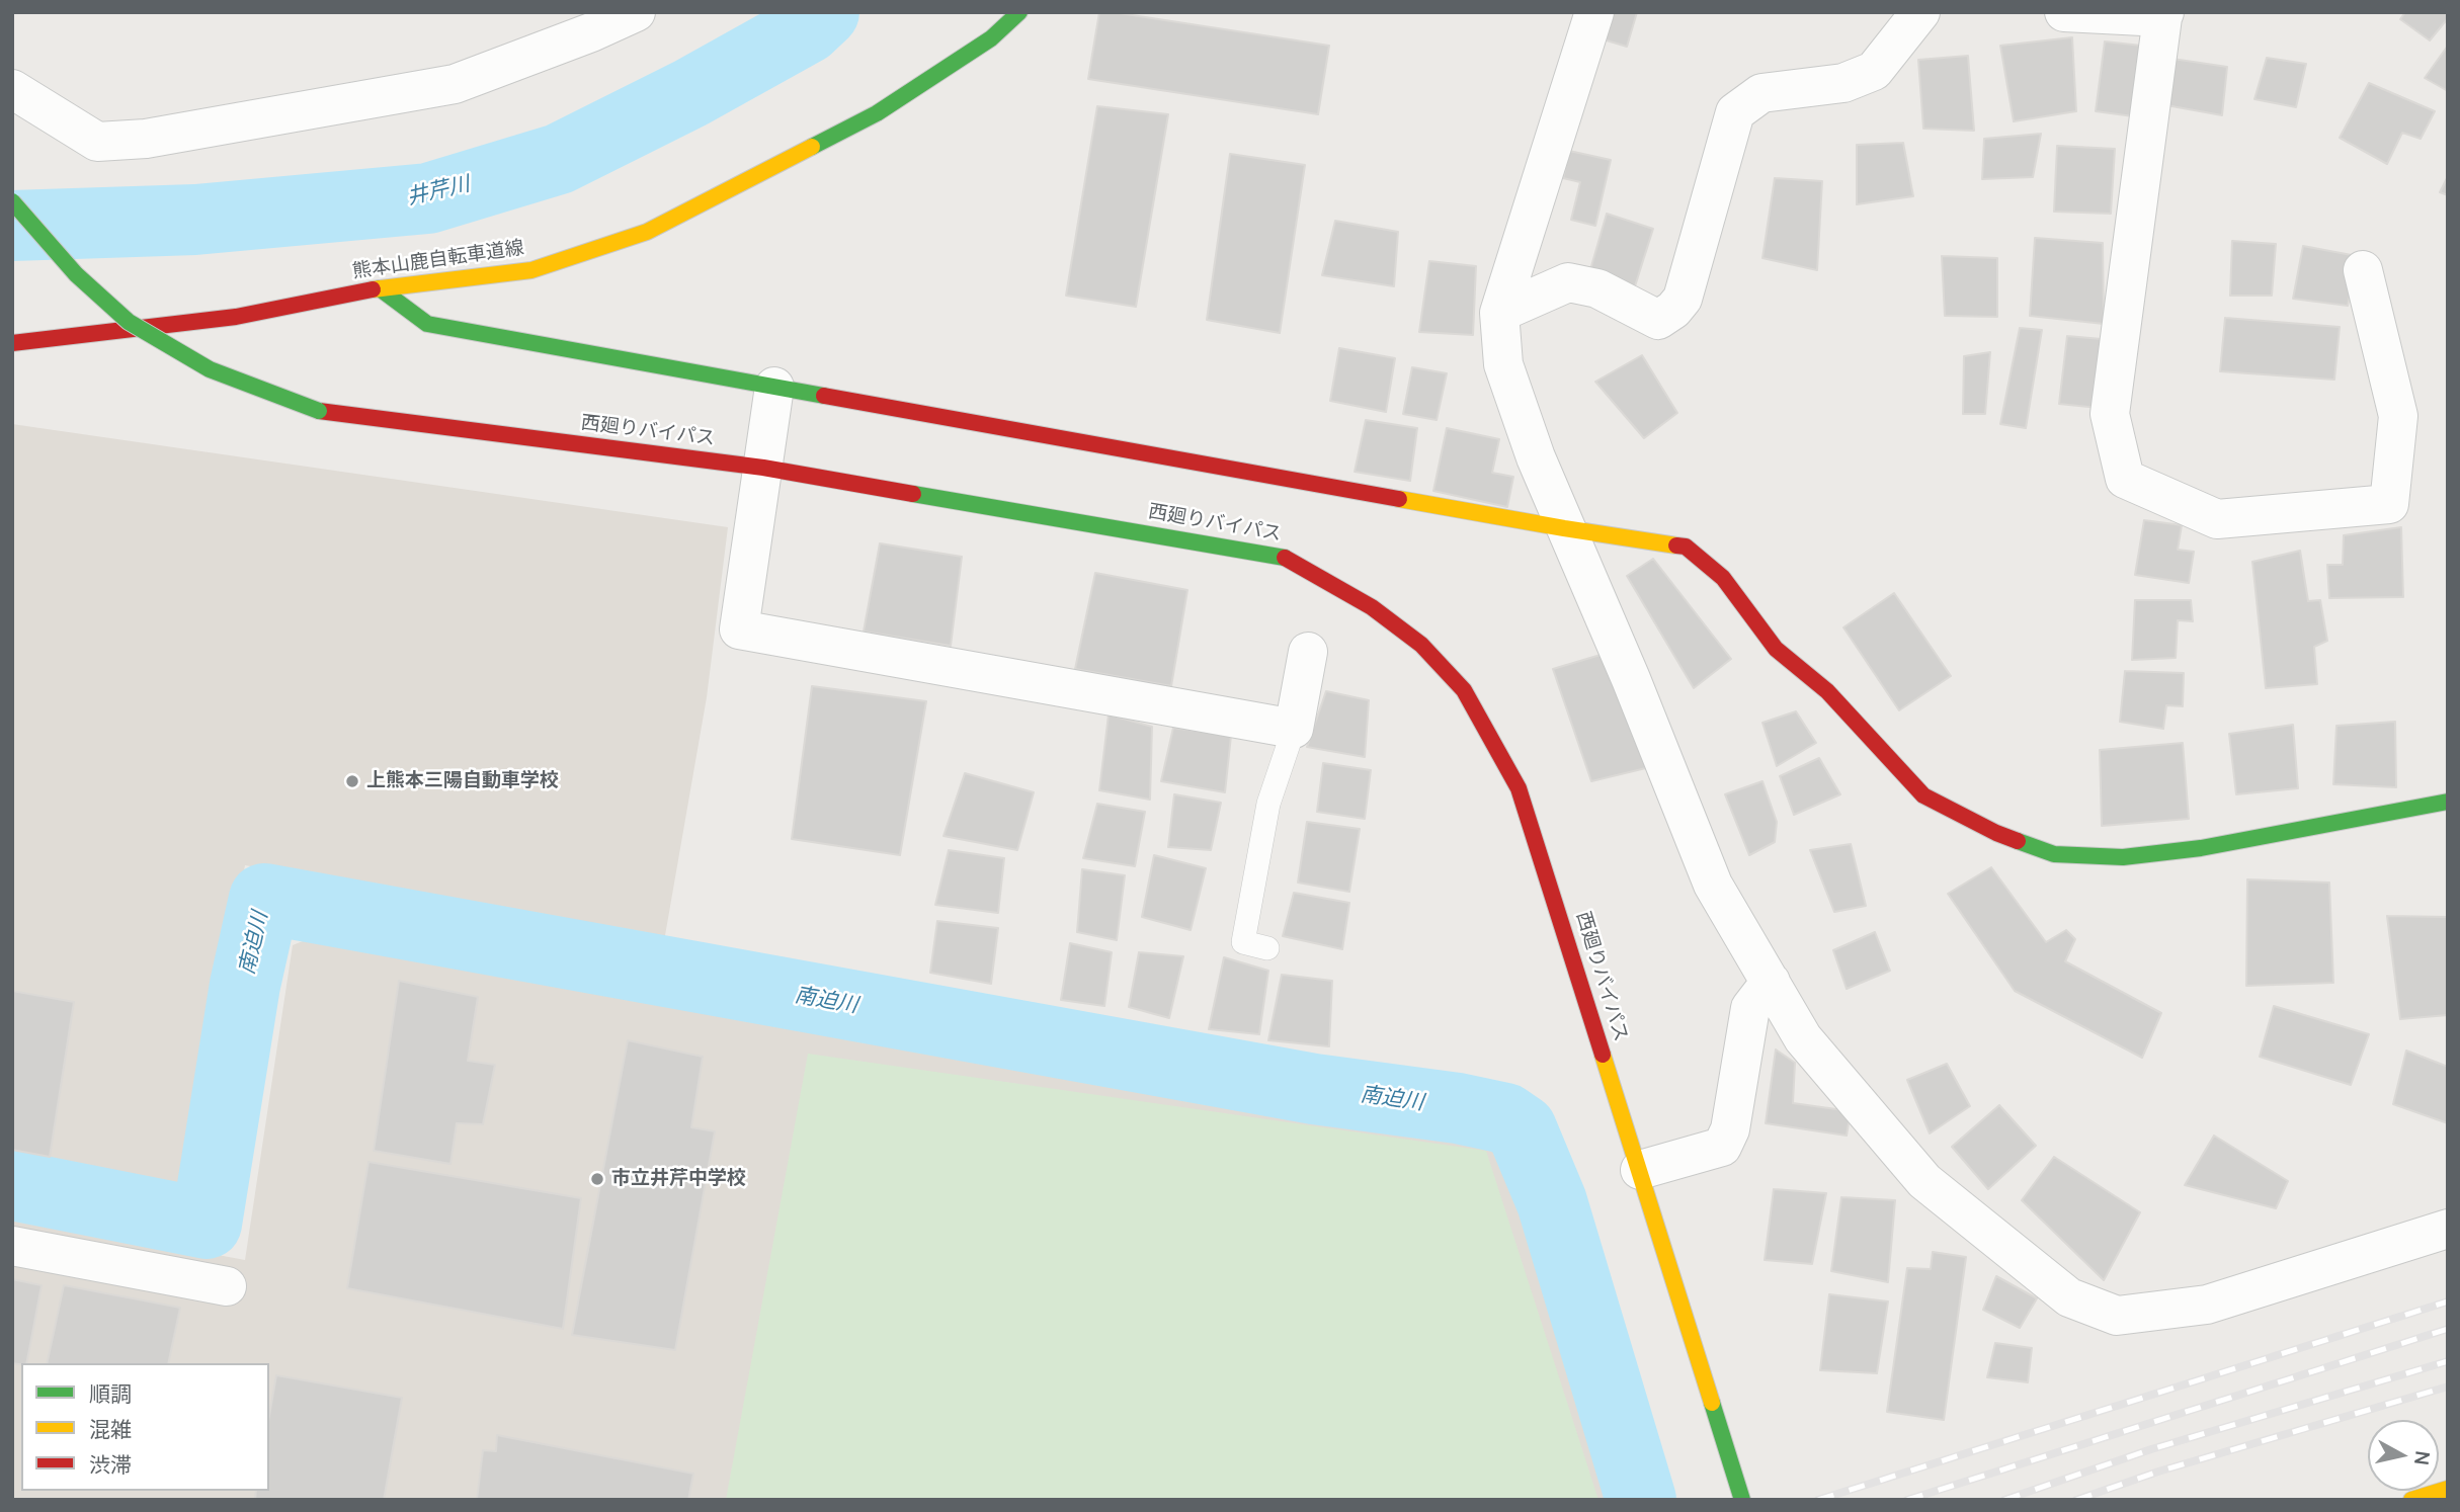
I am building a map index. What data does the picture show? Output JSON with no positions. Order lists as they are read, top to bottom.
{
  "streets": {
    "street": ["熊本山鹿自転車道線", "西廻りバイパス"]
  },
  "water": ["井芹川", "南迫川"],
  "places": ["上熊本三陽自動車学校", "市立井芹中学校"],
  "legend": ["順調", "混雑", "渋滞"],
  "north": "right"
}
